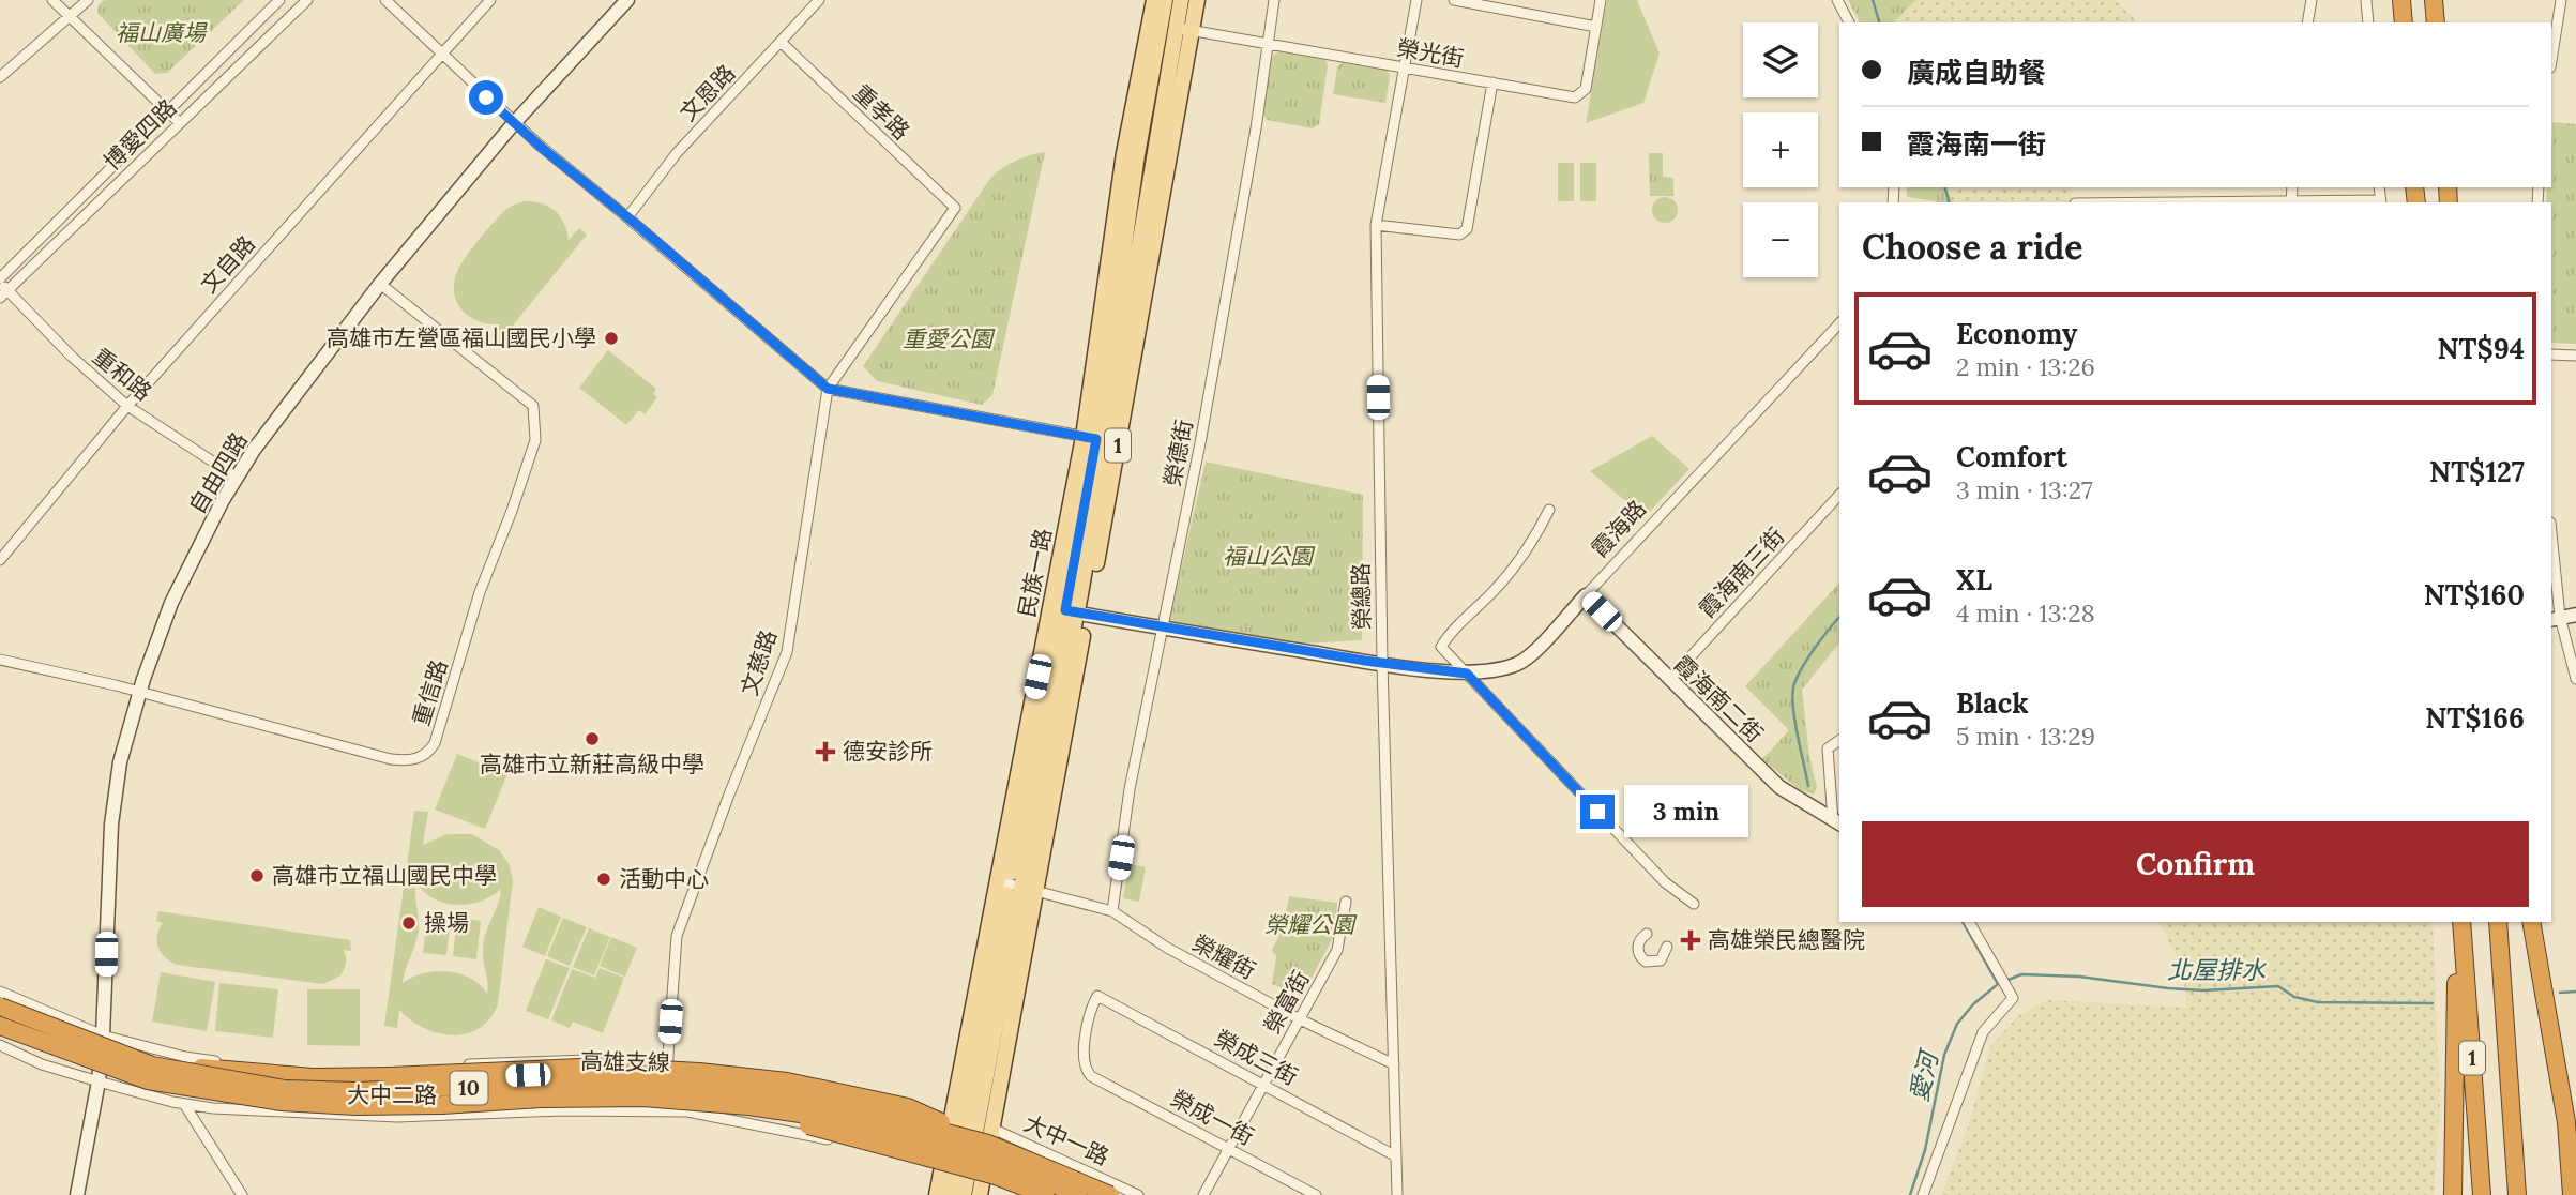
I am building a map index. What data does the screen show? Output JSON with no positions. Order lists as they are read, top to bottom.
{
  "streets": {
    "highway": ["1", "高雄支線", "10"],
    "main road": ["民族一路"],
    "street": [
      "榮光街",
      "文恩路",
      "重孝路",
      "博愛四路",
      "文自路",
      "重和路",
      "榮德街",
      "自由四路",
      "霞海路",
      "霞海南三街",
      "榮總路",
      "文慈路",
      "重信路",
      "霞海南二街",
      "榮耀街",
      "榮富街",
      "榮成三街",
      "大中二路",
      "榮成一街",
      "大中一路"
    ]
  },
  "crossings": [
    ["榮光街", "榮德街"],
    ["榮光街", "民族一路"],
    ["榮光街", "榮總路"],
    ["文恩路", "重孝路"],
    ["重孝路", "文慈路"],
    ["博愛四路", "重和路"],
    ["文自路", "重和路"],
    ["重和路", "自由四路"],
    ["榮德街", "霞海路"],
    ["榮德街", "榮耀街"],
    ["自由四路", "重信路"],
    ["自由四路", "大中二路"],
    ["霞海路", "民族一路"],
    ["霞海路", "榮總路"],
    ["霞海路", "霞海南二街"],
    ["民族一路", "榮耀街"],
    ["民族一路", "高雄支線"],
    ["民族一路", "大中二路"],
    ["民族一路", "大中一路"],
    ["霞海南三街", "霞海南二街"],
    ["榮總路", "榮耀街"],
    ["榮總路", "榮成三街"],
    ["文慈路", "大中二路"],
    ["榮耀街", "榮富街"],
    ["榮富街", "榮成三街"],
    ["榮富街", "榮成一街"],
    ["榮成三街", "榮成一街"],
    ["高雄支線", "大中二路"],
    ["高雄支線", "大中一路"],
    ["大中二路", "大中一路"]
  ],
  "water": ["北屋排水", "愛河"],
  "parks": [
    "福山廣場",
    "重愛公園",
    "福山公園",
    "榮耀公園"
  ],
  "places": {
    "other": [
      "高雄市左營區福山國民小學",
      "高雄市立新莊高級中學",
      "高雄市立福山國民中學",
      "活動中心",
      "操場"
    ],
    "health": ["德安診所", "高雄榮民總醫院"]
  },
  "page": {
    "map_buttons": ["+", "−"],
    "banner": ["廣成自助餐", "霞海南一街"],
    "heading": "Choose a ride",
    "list": [
      {
        "name": "Economy",
        "note": "2 min · 13:26",
        "value": "NT$94"
      },
      {
        "name": "Comfort",
        "note": "3 min · 13:27",
        "value": "NT$127"
      },
      {
        "name": "XL",
        "note": "4 min · 13:28",
        "value": "NT$160"
      },
      {
        "name": "Black",
        "note": "5 min · 13:29",
        "value": "NT$166"
      }
    ],
    "bubble": "3 min",
    "buttons": "Confirm"
  }
}
